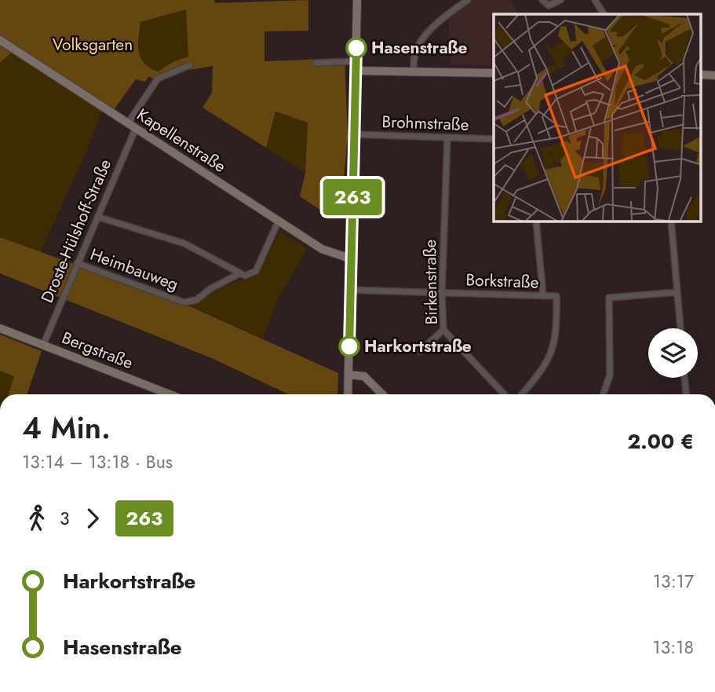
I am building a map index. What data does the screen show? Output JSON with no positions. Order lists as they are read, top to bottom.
{
  "streets": {
    "street": [
      "Brohmstraße",
      "Kapellenstraße",
      "Droste-Hülshoff-Straße",
      "Heimbauweg",
      "Borkstraße",
      "Birkenstraße",
      "Bergstraße"
    ]
  },
  "crossings": [
    ["Brohmstraße", "Birkenstraße"],
    ["Kapellenstraße", "Droste-Hülshoff-Straße"],
    ["Kapellenstraße", "Heimbauweg"],
    ["Droste-Hülshoff-Straße", "Heimbauweg"],
    ["Droste-Hülshoff-Straße", "Bergstraße"],
    ["Borkstraße", "Birkenstraße"]
  ],
  "parks": ["Volksgarten"],
  "places": ["Hasenstraße", "Harkortstraße"],
  "lines": ["bus line 263"],
  "page": {
    "on_map": "263",
    "heading": ["4 Min.", "13:14 – 13:18 · Bus", "2.00 €"],
    "legs": ["3", "263"],
    "list": [
      {
        "name": "Harkortstraße",
        "value": "13:17"
      },
      {
        "name": "Hasenstraße",
        "value": "13:18"
      }
    ]
  }
}
